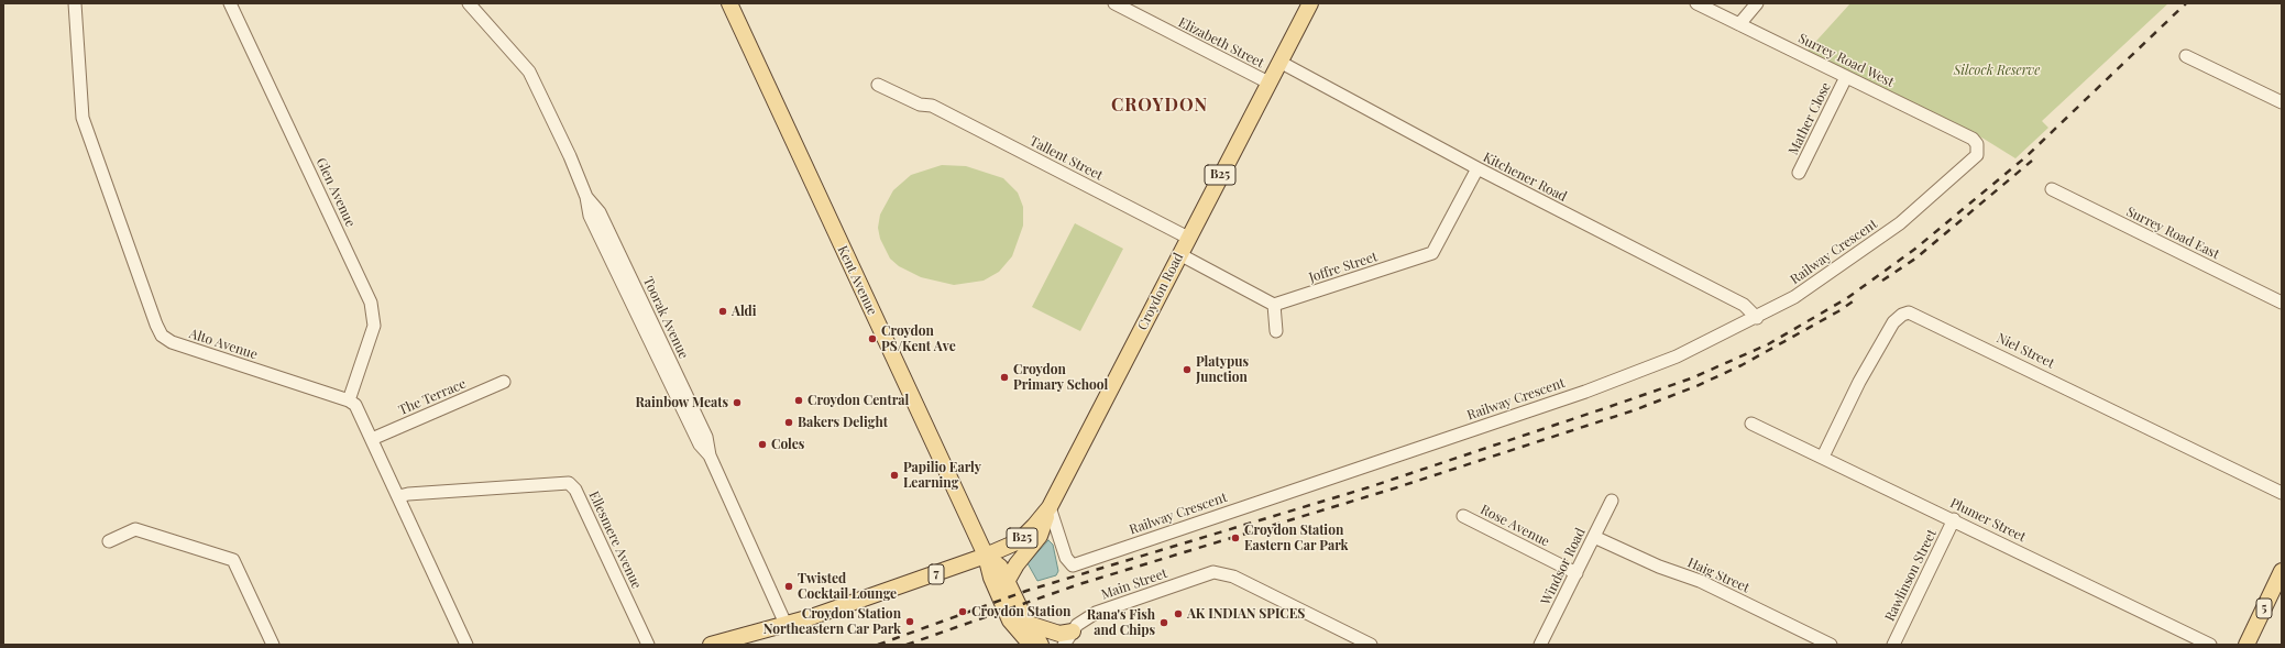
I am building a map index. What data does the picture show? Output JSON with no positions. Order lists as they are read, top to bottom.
{
  "streets": {
    "main road": [
      "B25",
      "Kent Avenue",
      "Croydon Road",
      "7",
      "5"
    ],
    "street": [
      "Elizabeth Street",
      "Surrey Road West",
      "Mather Close",
      "Tallent Street",
      "Kitchener Road",
      "Glen Avenue",
      "Surrey Road East",
      "Railway Crescent",
      "Joffre Street",
      "Toorak Avenue",
      "Alto Avenue",
      "Niel Street",
      "The Terrace",
      "Plumer Street",
      "Rose Avenue",
      "Ellesmere Avenue",
      "Windsor Road",
      "Haig Street",
      "Rawlinson Street",
      "Main Street"
    ]
  },
  "crossings": [
    ["Elizabeth Street", "Croydon Road"],
    ["Surrey Road West", "Mather Close"],
    ["Surrey Road West", "Railway Crescent"],
    ["Tallent Street", "Croydon Road"],
    ["Kitchener Road", "Railway Crescent"],
    ["Kitchener Road", "Joffre Street"],
    ["Kitchener Road", "Croydon Road"],
    ["Glen Avenue", "Alto Avenue"],
    ["Railway Crescent", "Croydon Road"],
    ["Kent Avenue", "Croydon Road"],
    ["Kent Avenue", "7"],
    ["Croydon Road", "7"],
    ["Toorak Avenue", "7"],
    ["Niel Street", "Plumer Street"],
    ["Plumer Street", "Rawlinson Street"],
    ["Rose Avenue", "Windsor Road"],
    ["Windsor Road", "Haig Street"]
  ],
  "districts": ["CROYDON"],
  "parks": ["Silcock Reserve"],
  "places": [
    "Aldi",
    "Croydon PS/Kent Ave",
    "Platypus Junction",
    "Croydon Primary School",
    "Croydon Central",
    "Rainbow Meats",
    "Bakers Delight",
    "Coles",
    "Papilio Early Learning",
    "Croydon Station Eastern Car Park",
    "Twisted Cocktail Lounge",
    "Croydon Station",
    "AK INDIAN SPICES",
    "Croydon Station Northeastern Car Park",
    "Rana's Fish and Chips"
  ]
}
